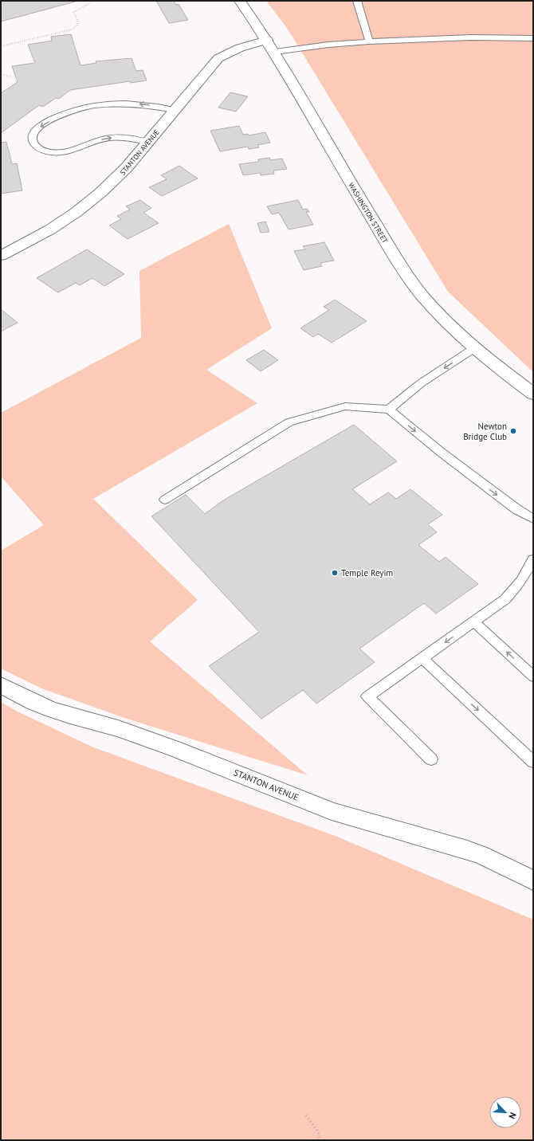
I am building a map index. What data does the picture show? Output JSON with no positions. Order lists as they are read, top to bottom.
{
  "streets": {
    "street": ["STANTON AVENUE", "WASHINGTON STREET"]
  },
  "crossings": [
    ["STANTON AVENUE", "WASHINGTON STREET"]
  ],
  "places": ["Newton Bridge Club", "Temple Reyim"],
  "north": "bottom right"
}
